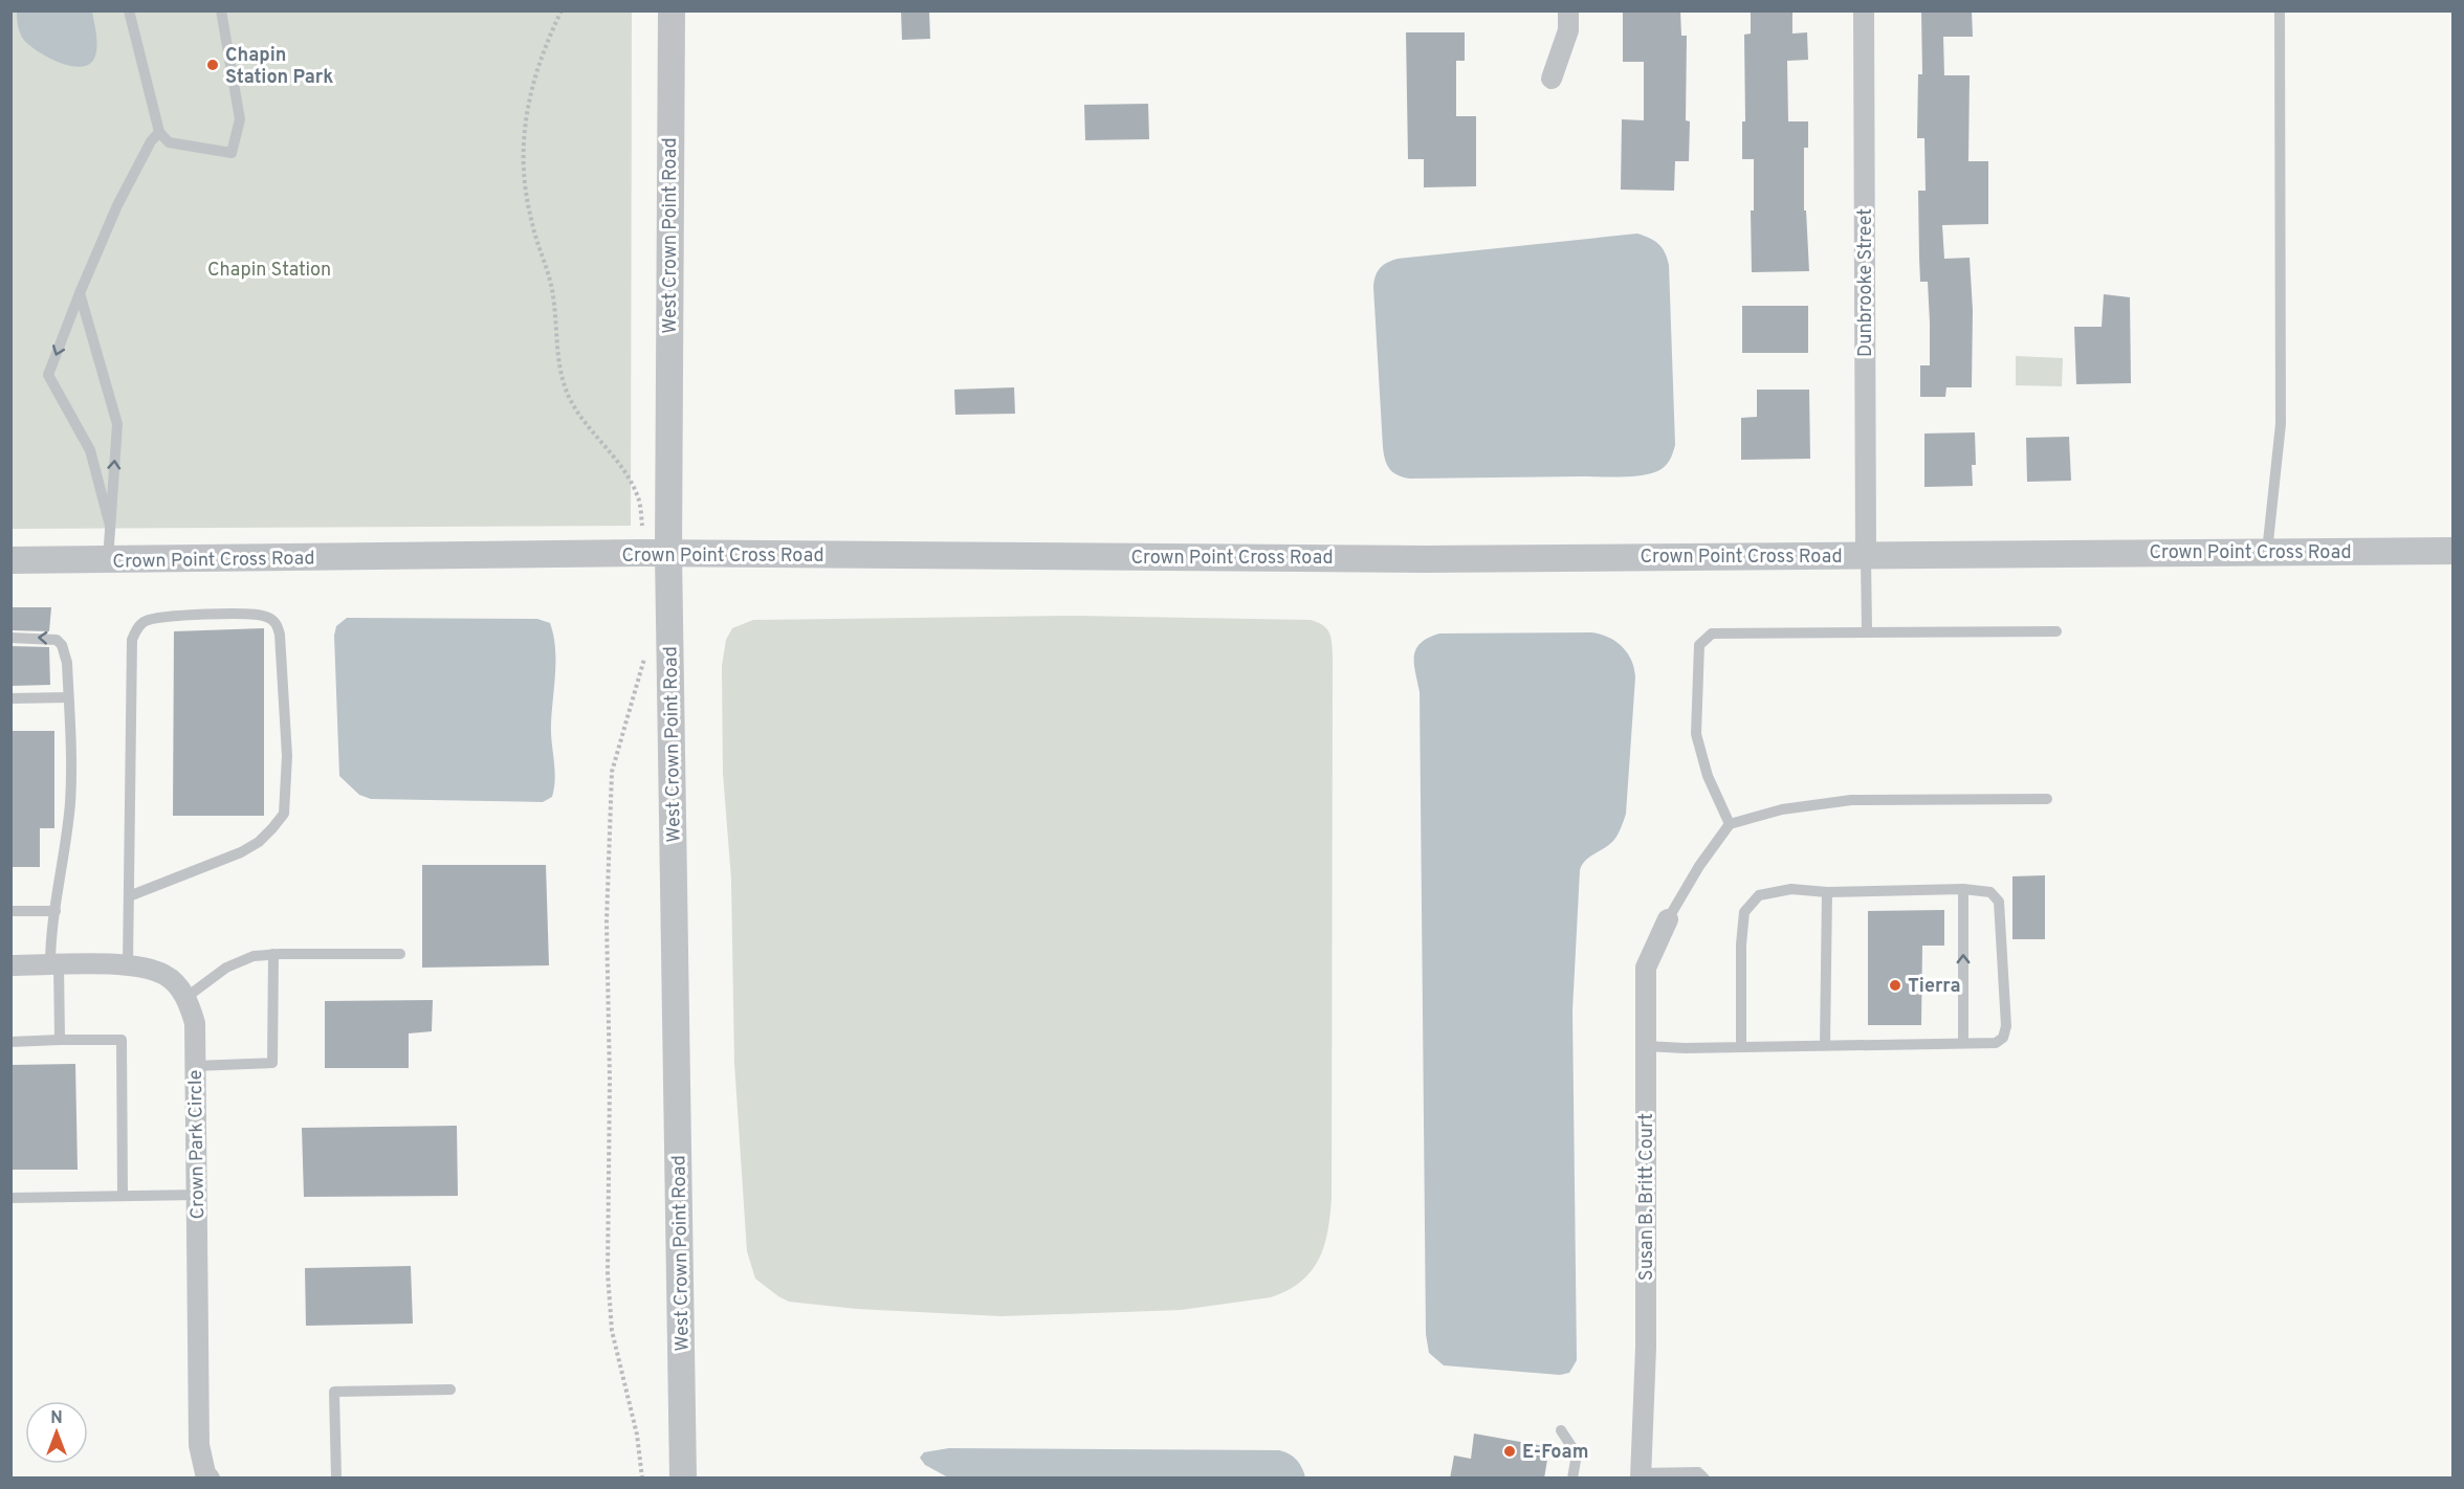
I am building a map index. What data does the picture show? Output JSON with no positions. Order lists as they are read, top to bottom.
{
  "streets": {
    "street": [
      "West Crown Point Road",
      "Dunbrooke Street",
      "Crown Point Cross Road",
      "Crown Park Circle",
      "Susan B. Britt Court"
    ]
  },
  "crossings": [
    ["West Crown Point Road", "Crown Point Cross Road"],
    ["Dunbrooke Street", "Crown Point Cross Road"]
  ],
  "parks": ["Chapin Station"],
  "places": ["Chapin Station Park", "Tierra", "E-Foam"],
  "north": "top"
}
